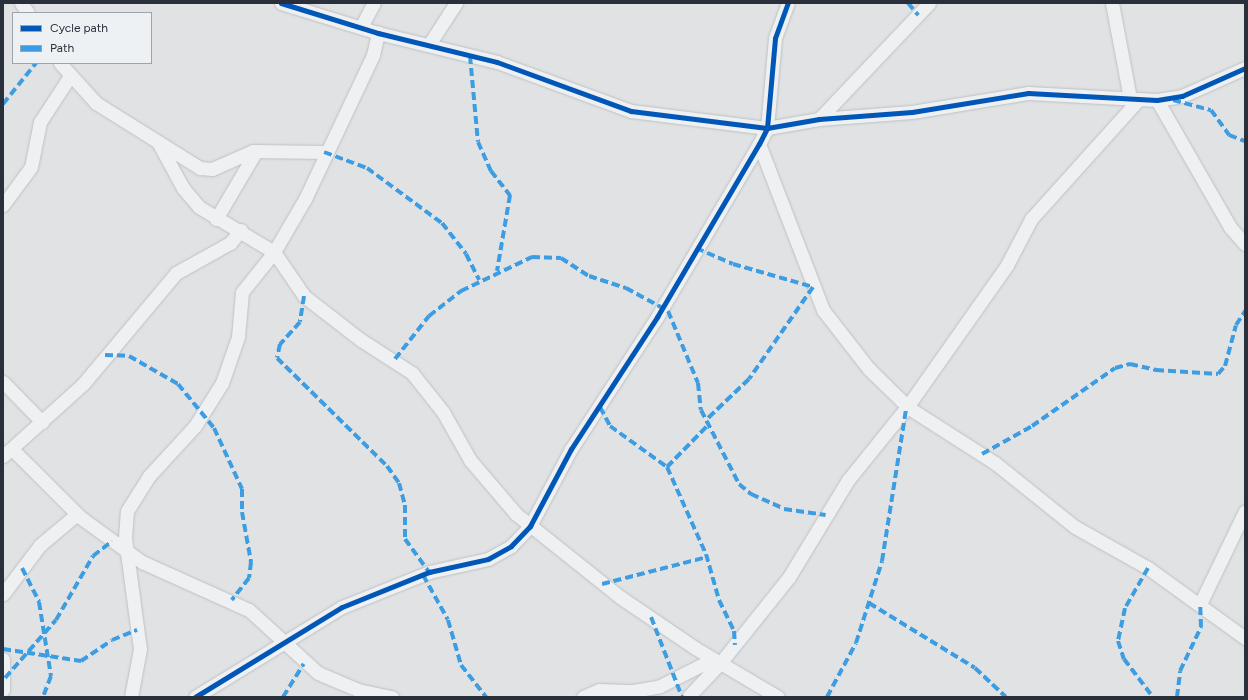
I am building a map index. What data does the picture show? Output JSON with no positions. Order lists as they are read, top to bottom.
{
  "legend": ["Cycle path", "Path"]
}
